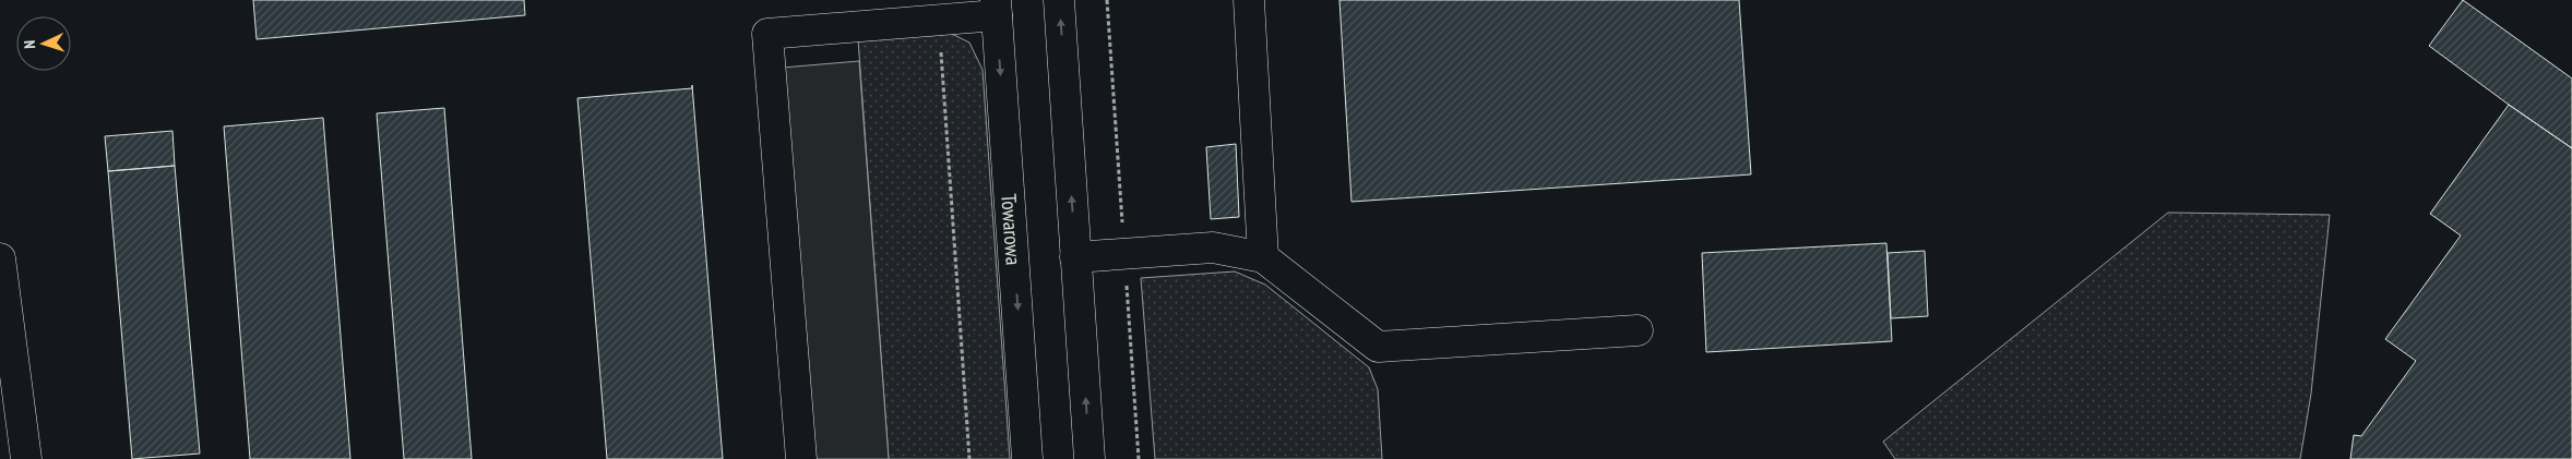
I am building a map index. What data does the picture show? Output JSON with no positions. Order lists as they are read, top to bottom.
{
  "streets": {
    "street": ["Towarowa"]
  },
  "north": "left"
}
